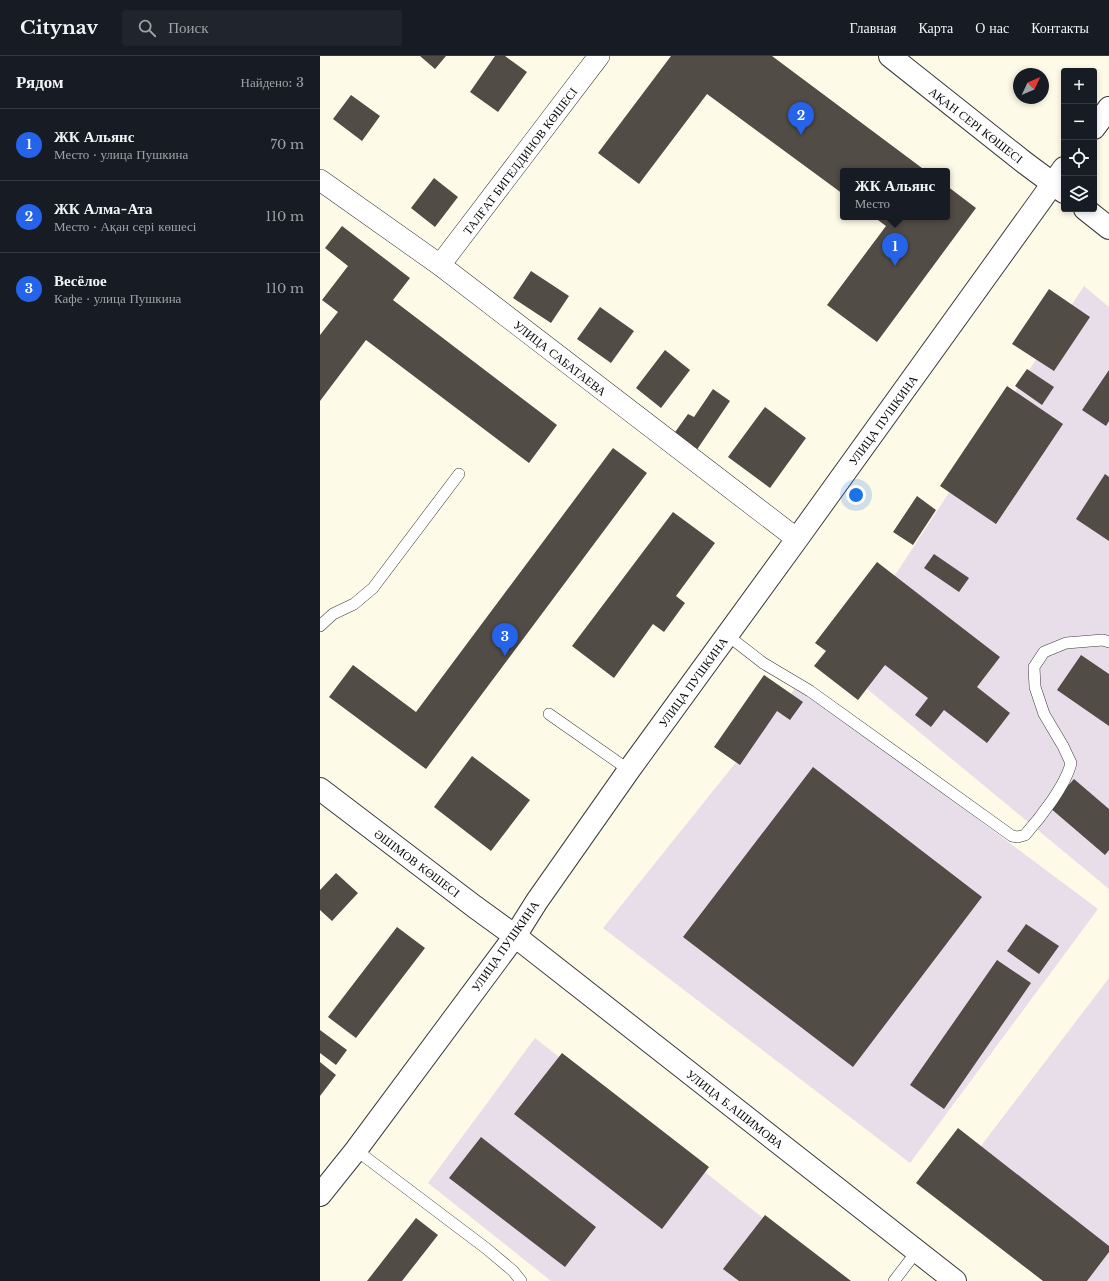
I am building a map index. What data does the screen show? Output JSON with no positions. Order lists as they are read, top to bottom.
{
  "streets": {
    "street": [
      "АҚАН СЕРІ КӨШЕСІ",
      "ТАЛҒАТ БИГЕЛДИНОВ КӨШЕСІ",
      "УЛИЦА САБАТАЕВА",
      "УЛИЦА ПУШКИНА",
      "ӘШІМОВ КӨШЕСІ",
      "УЛИЦА Б.АШИМОВА"
    ]
  },
  "crossings": [
    ["АҚАН СЕРІ КӨШЕСІ", "УЛИЦА ПУШКИНА"],
    ["ТАЛҒАТ БИГЕЛДИНОВ КӨШЕСІ", "УЛИЦА САБАТАЕВА"],
    ["УЛИЦА САБАТАЕВА", "УЛИЦА ПУШКИНА"],
    ["УЛИЦА ПУШКИНА", "ӘШІМОВ КӨШЕСІ"],
    ["УЛИЦА ПУШКИНА", "УЛИЦА Б.АШИМОВА"],
    ["ӘШІМОВ КӨШЕСІ", "УЛИЦА Б.АШИМОВА"]
  ],
  "north": "top right",
  "page": {
    "header": "Citynav",
    "search": "Поиск",
    "nav": [
      "Главная",
      "Карта",
      "О нас",
      "Контакты"
    ],
    "heading": ["Рядом", "Найдено: 3"],
    "map_buttons": ["+", "−"],
    "pins": ["2", "1", "3"],
    "list": [
      {
        "mark": "1",
        "name": "ЖК Альянс",
        "note": "Место · улица Пушкина",
        "value": "70 m"
      },
      {
        "mark": "2",
        "name": "ЖК Алма-Ата",
        "note": "Место · Ақан сері көшесі",
        "value": "110 m"
      },
      {
        "mark": "3",
        "name": "Весёлое",
        "note": "Кафе · улица Пушкина",
        "value": "110 m"
      }
    ],
    "popup": ["ЖК Альянс", "Место"]
  }
}
